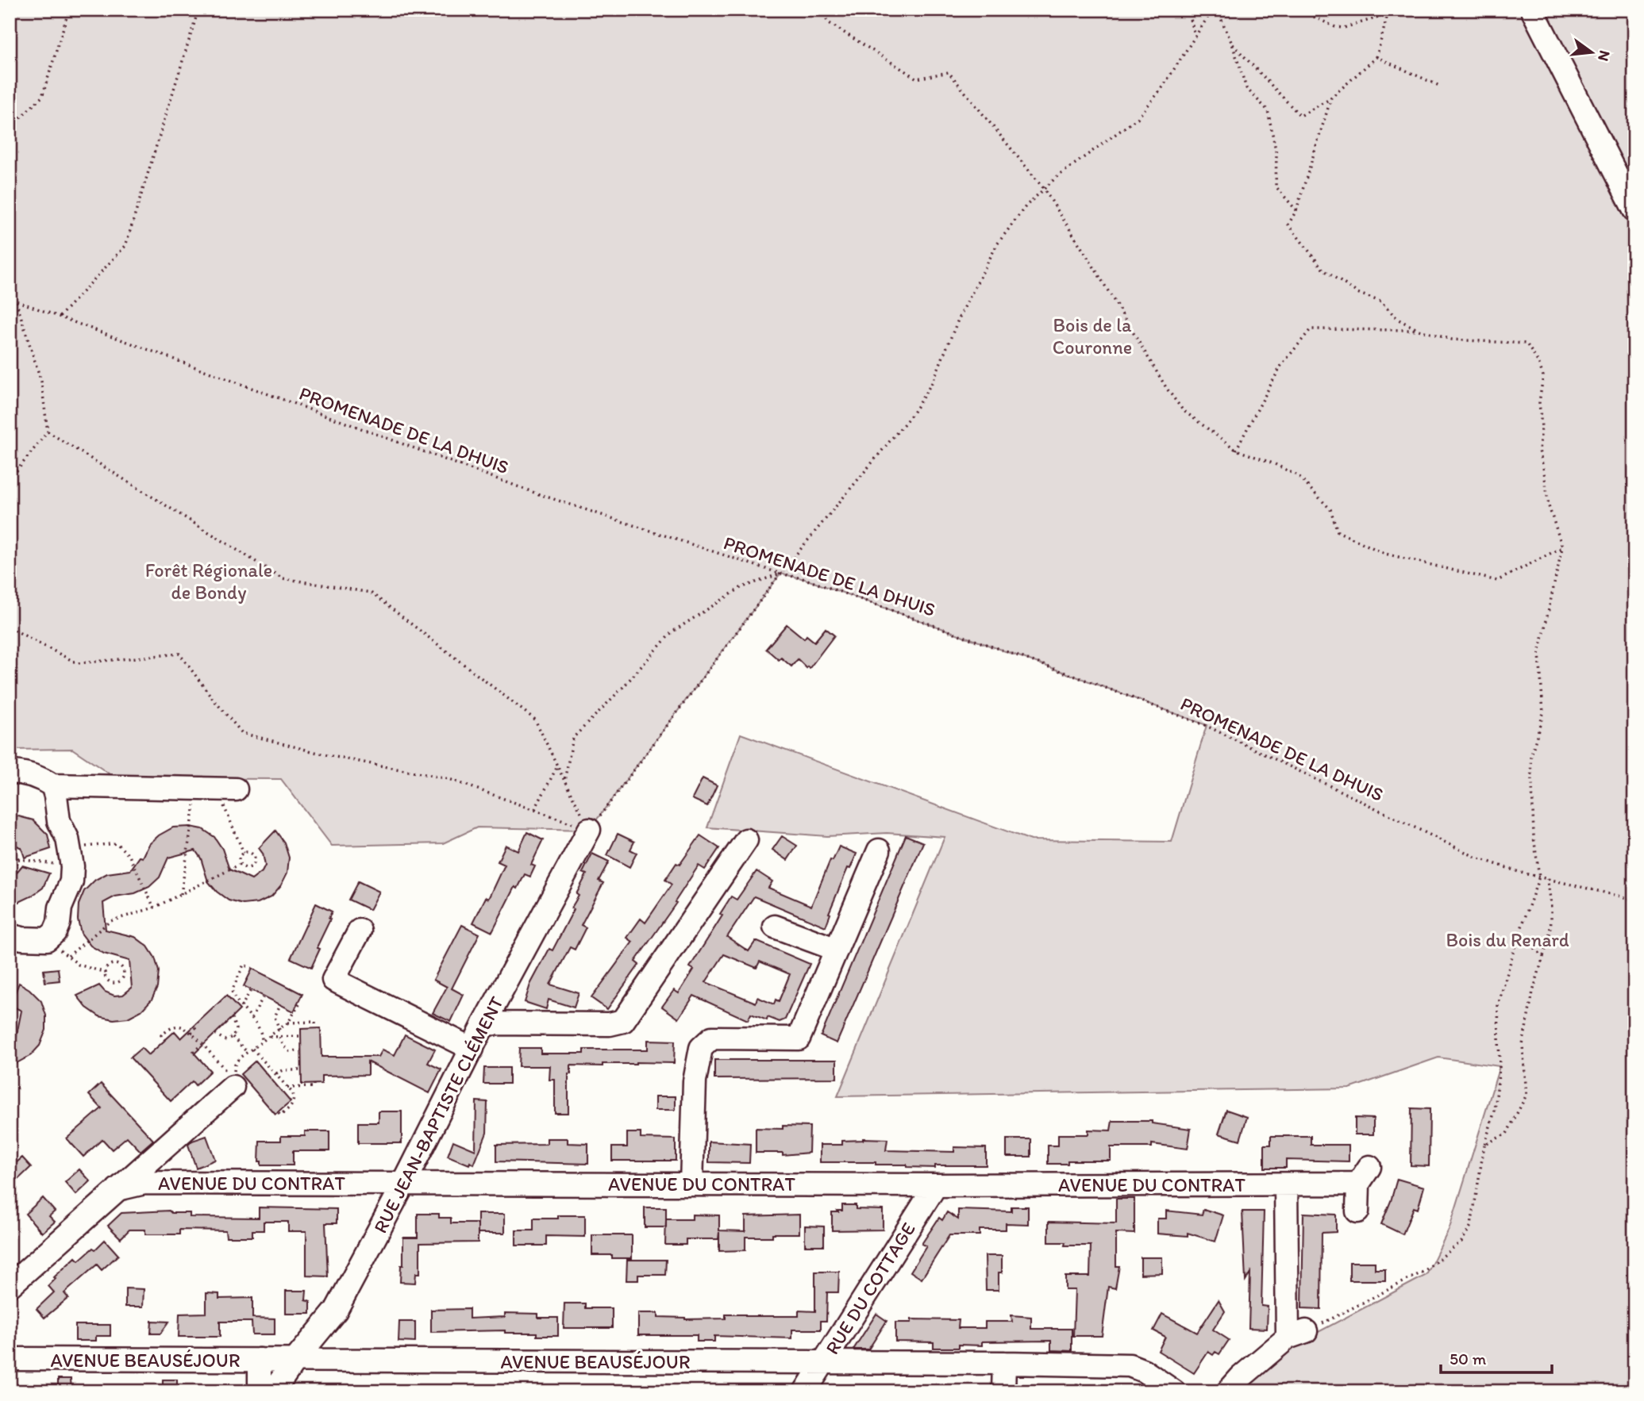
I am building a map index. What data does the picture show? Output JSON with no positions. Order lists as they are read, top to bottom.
{
  "streets": {
    "street": [
      "RUE JEAN-BAPTISTE CLÉMENT",
      "AVENUE DU CONTRAT",
      "RUE DU COTTAGE",
      "AVENUE BEAUSÉJOUR"
    ],
    "path": ["PROMENADE DE LA DHUIS"]
  },
  "crossings": [
    ["RUE JEAN-BAPTISTE CLÉMENT", "AVENUE DU CONTRAT"],
    ["RUE JEAN-BAPTISTE CLÉMENT", "AVENUE BEAUSÉJOUR"],
    ["AVENUE DU CONTRAT", "RUE DU COTTAGE"],
    ["RUE DU COTTAGE", "AVENUE BEAUSÉJOUR"]
  ],
  "parks": ["Bois de la Couronne", "Forêt Régionale de Bondy", "Bois du Renard"],
  "scale_bar": "50 m",
  "north": "right"
}
